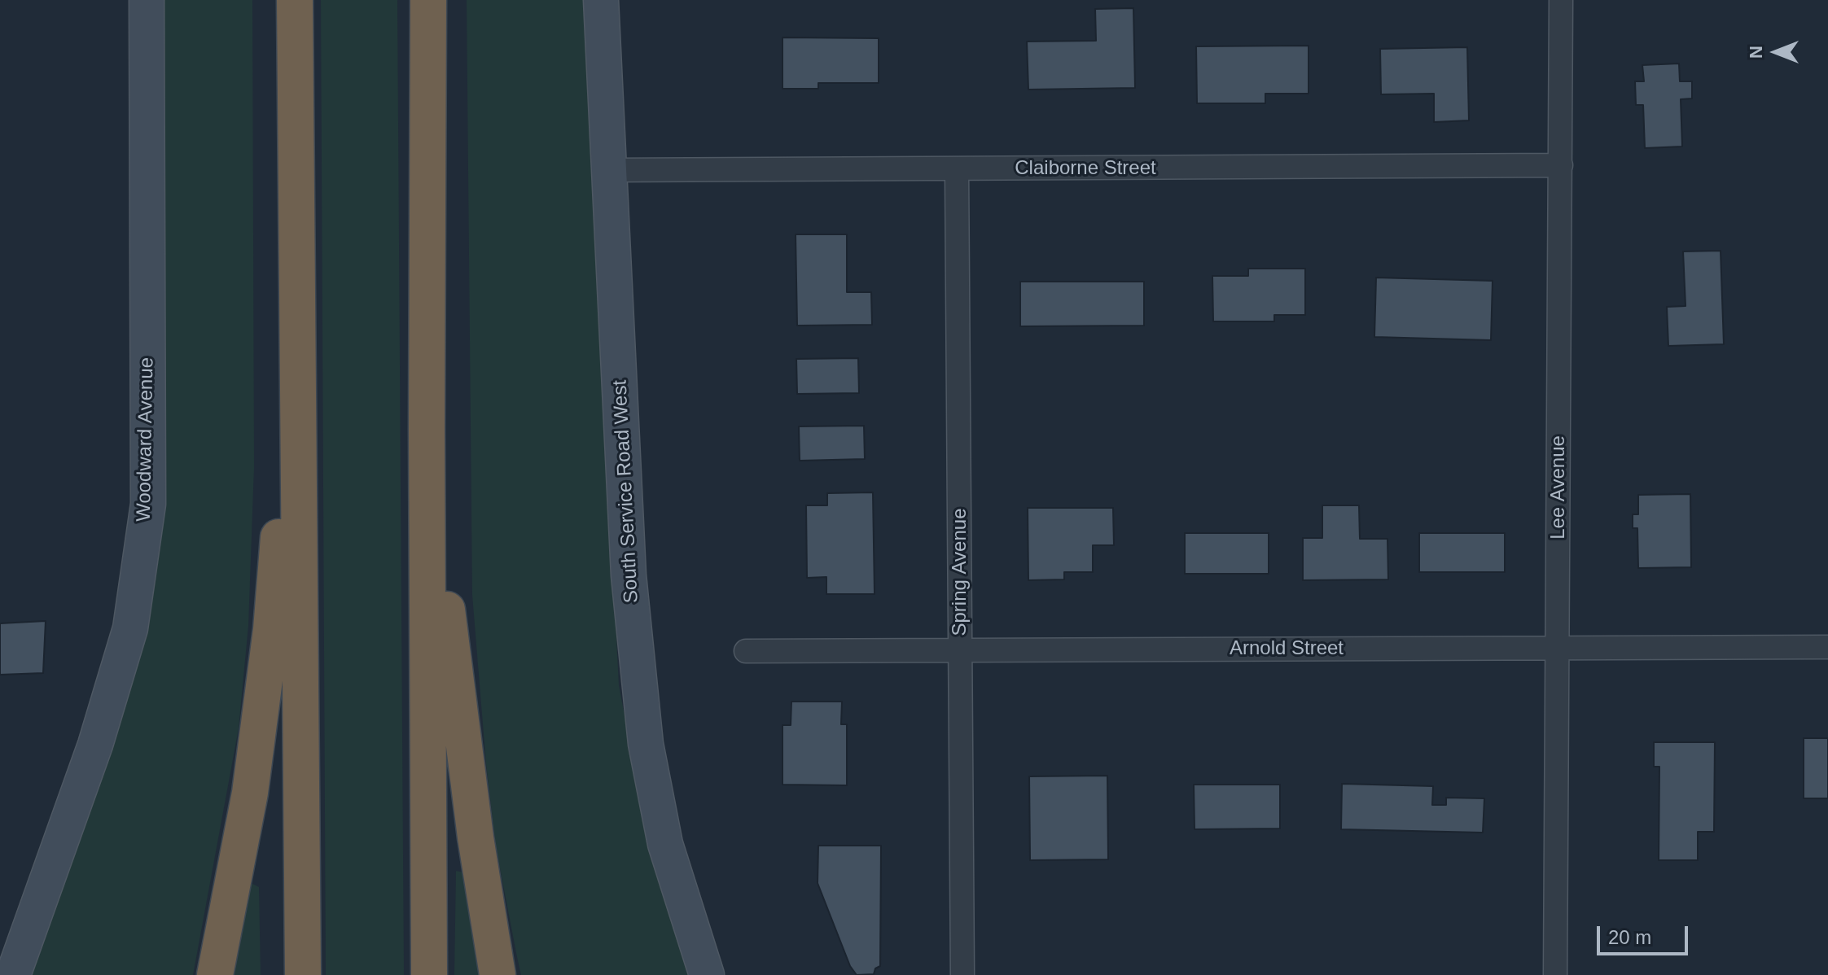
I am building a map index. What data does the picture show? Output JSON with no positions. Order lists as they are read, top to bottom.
{
  "streets": {
    "main road": ["Woodward Avenue", "South Service Road West"],
    "street": [
      "Claiborne Street",
      "Lee Avenue",
      "Spring Avenue",
      "Arnold Street"
    ]
  },
  "crossings": [
    ["Claiborne Street", "Lee Avenue"],
    ["Claiborne Street", "South Service Road West"],
    ["Claiborne Street", "Spring Avenue"],
    ["Lee Avenue", "Arnold Street"],
    ["Spring Avenue", "Arnold Street"]
  ],
  "scale_bar": "20 m",
  "north": "left"
}
